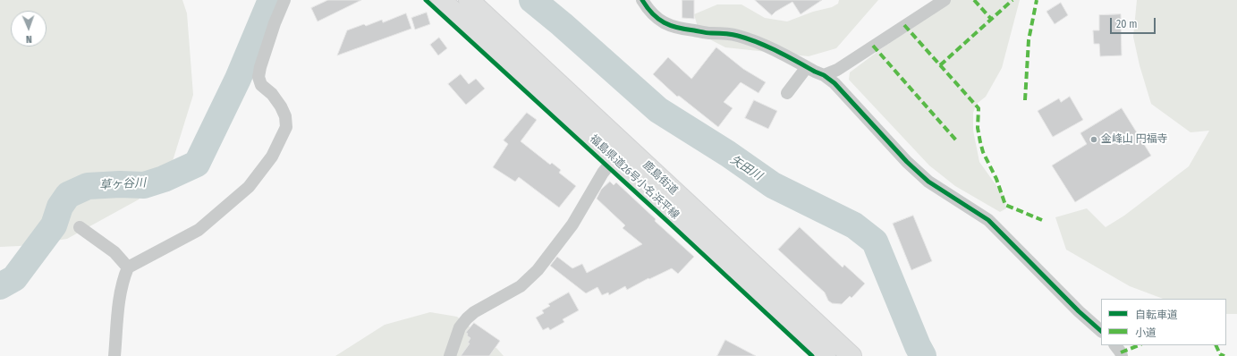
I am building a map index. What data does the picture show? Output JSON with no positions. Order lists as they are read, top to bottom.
{
  "streets": {
    "main road": ["福島県道26号小名浜平線", "鹿島街道"]
  },
  "water": ["矢田川", "草ヶ谷川"],
  "places": ["金峰山 円福寺"],
  "legend": ["自転車道", "小道"],
  "scale_bar": "20 m",
  "north": "bottom"
}
